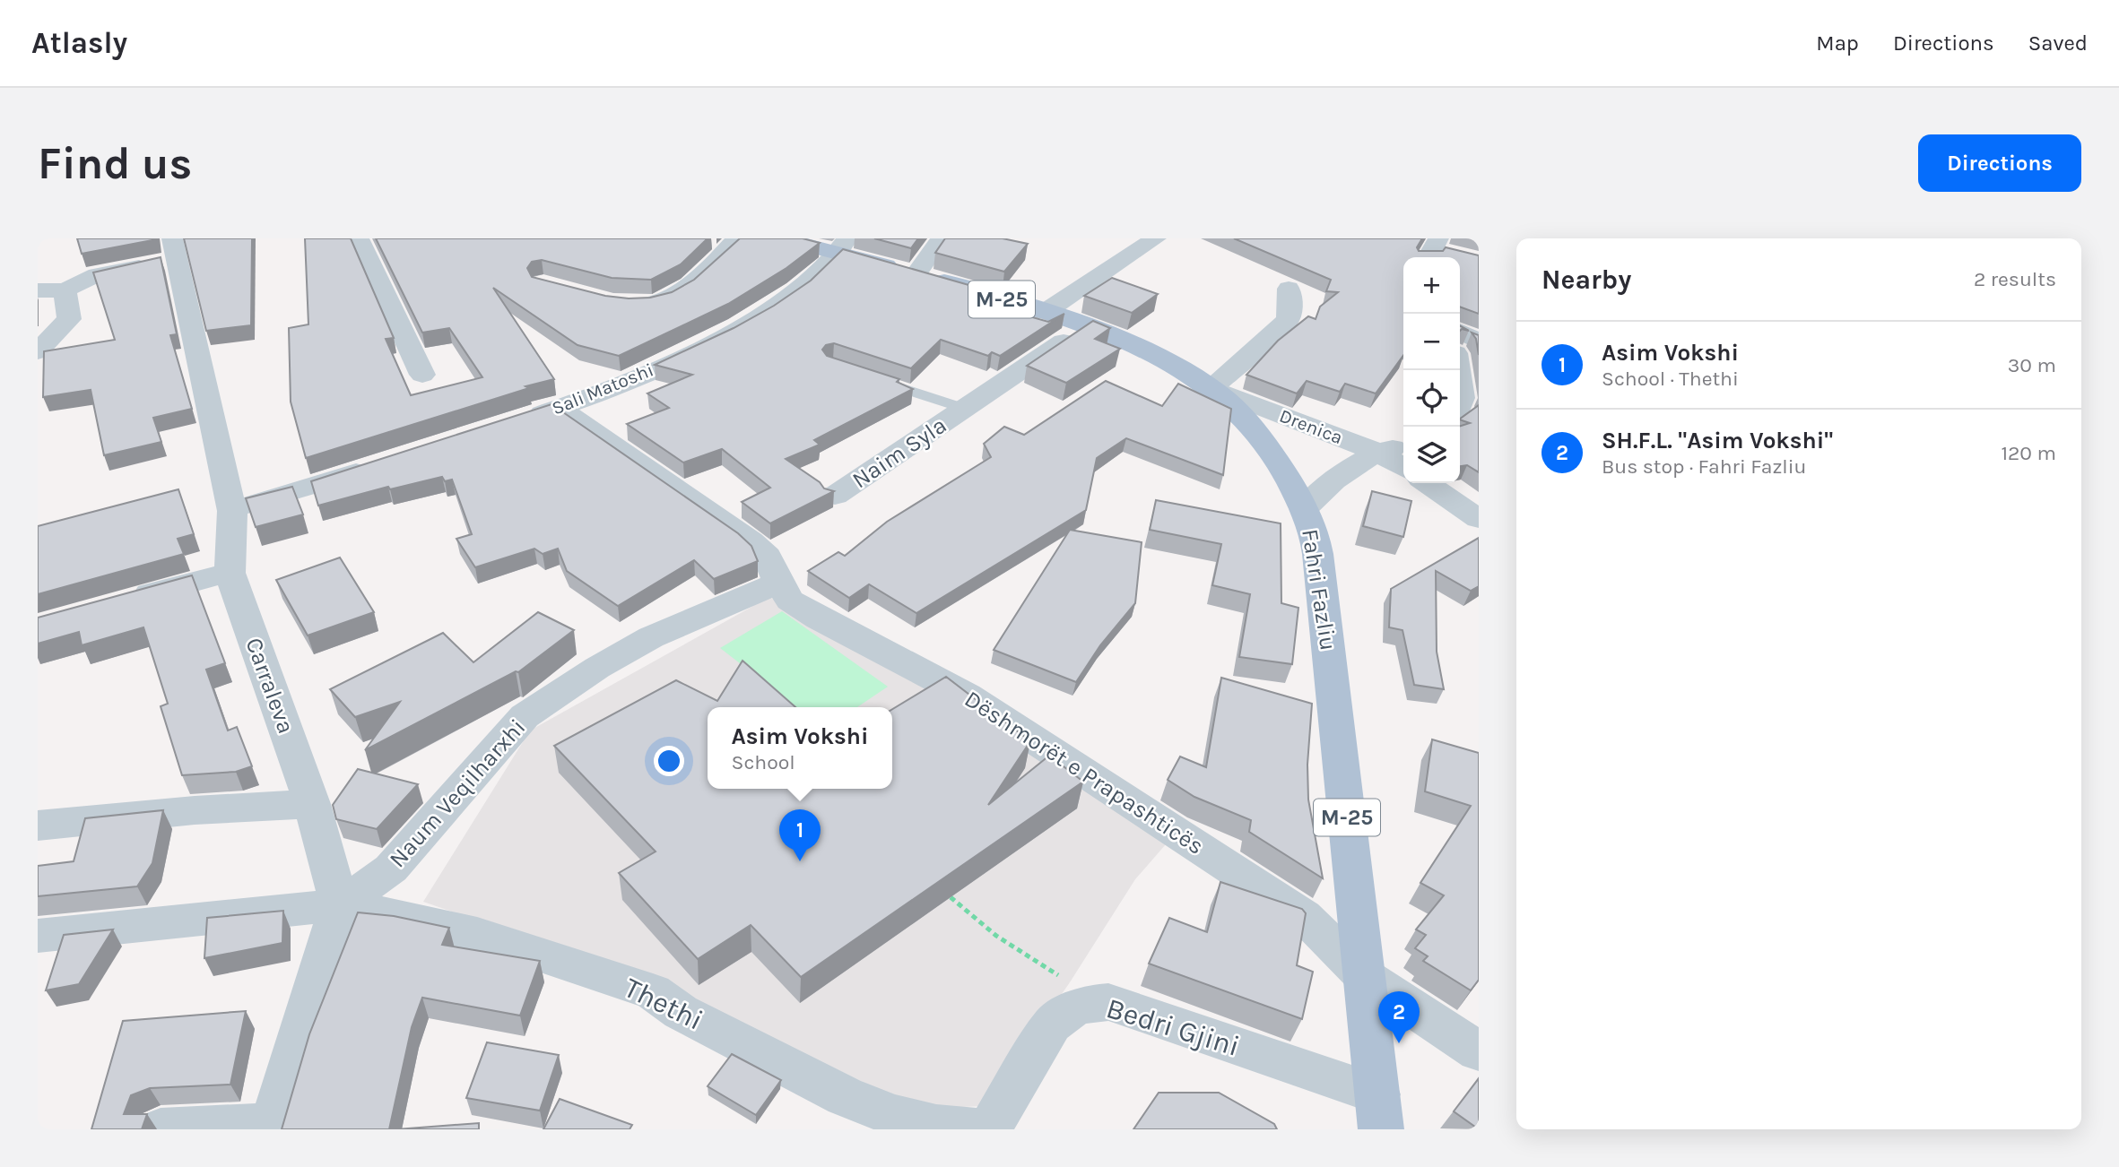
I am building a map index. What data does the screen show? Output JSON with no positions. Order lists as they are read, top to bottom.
{
  "streets": {
    "main road": ["M-25", "Fahri Fazliu"],
    "street": [
      "Sali Matoshi",
      "Drenica",
      "Naim Syla",
      "Carraleva",
      "Dëshmorët e Prapashticës",
      "Naum Veqilharxhi",
      "Thethi",
      "Bedri Gjini"
    ]
  },
  "crossings": [
    ["Sali Matoshi", "Fahri Fazliu"],
    ["Sali Matoshi", "Dëshmorët e Prapashticës"],
    ["Drenica", "Fahri Fazliu"],
    ["Naim Syla", "Fahri Fazliu"],
    ["Fahri Fazliu", "Dëshmorët e Prapashticës"],
    ["Fahri Fazliu", "Bedri Gjini"],
    ["Carraleva", "Naum Veqilharxhi"],
    ["Carraleva", "Thethi"],
    ["Dëshmorët e Prapashticës", "Naum Veqilharxhi"],
    ["Naum Veqilharxhi", "Thethi"]
  ],
  "page": {
    "header": "Atlasly",
    "nav": ["Map", "Directions", "Saved"],
    "buttons": "Directions",
    "title": "Find us",
    "heading": ["Nearby", "2 results"],
    "map_buttons": ["+", "−"],
    "list": [
      {
        "mark": "1",
        "name": "Asim Vokshi",
        "note": "School · Thethi",
        "value": "30 m"
      },
      {
        "mark": "2",
        "name": "SH.F.L. \"Asim Vokshi\"",
        "note": "Bus stop · Fahri Fazliu",
        "value": "120 m"
      }
    ],
    "popup": ["Asim Vokshi", "School"],
    "pins": ["1", "2"]
  }
}
